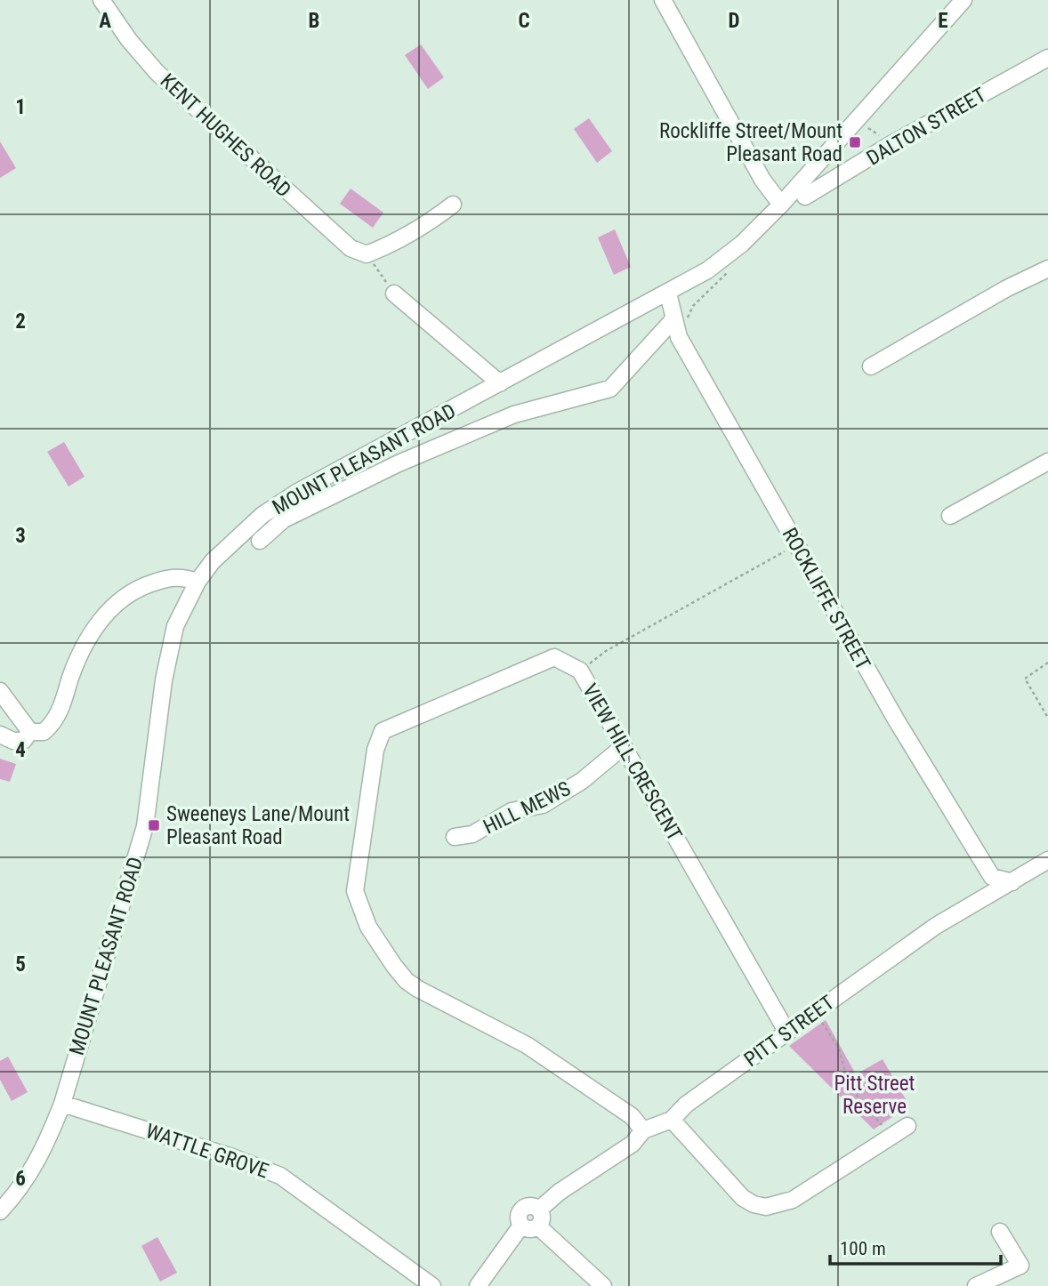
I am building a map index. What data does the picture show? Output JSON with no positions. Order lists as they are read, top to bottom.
{
  "streets": {
    "street": [
      "DALTON STREET",
      "KENT HUGHES ROAD",
      "MOUNT PLEASANT ROAD",
      "ROCKLIFFE STREET",
      "VIEW HILL CRESCENT",
      "HILL MEWS",
      "PITT STREET",
      "WATTLE GROVE"
    ]
  },
  "crossings": [
    ["MOUNT PLEASANT ROAD", "ROCKLIFFE STREET"],
    ["MOUNT PLEASANT ROAD", "WATTLE GROVE"],
    ["ROCKLIFFE STREET", "PITT STREET"],
    ["VIEW HILL CRESCENT", "HILL MEWS"],
    ["VIEW HILL CRESCENT", "PITT STREET"]
  ],
  "parks": ["Pitt Street Reserve"],
  "places": {
    "transit": ["Rockliffe Street/Mount Pleasant Road", "Sweeneys Lane/Mount Pleasant Road"]
  },
  "scale_bar": "100 m",
  "grid": {
    "columns": [
      "A",
      "B",
      "C",
      "D",
      "E"
    ],
    "rows": [
      "1",
      "2",
      "3",
      "4",
      "5",
      "6"
    ]
  }
}
